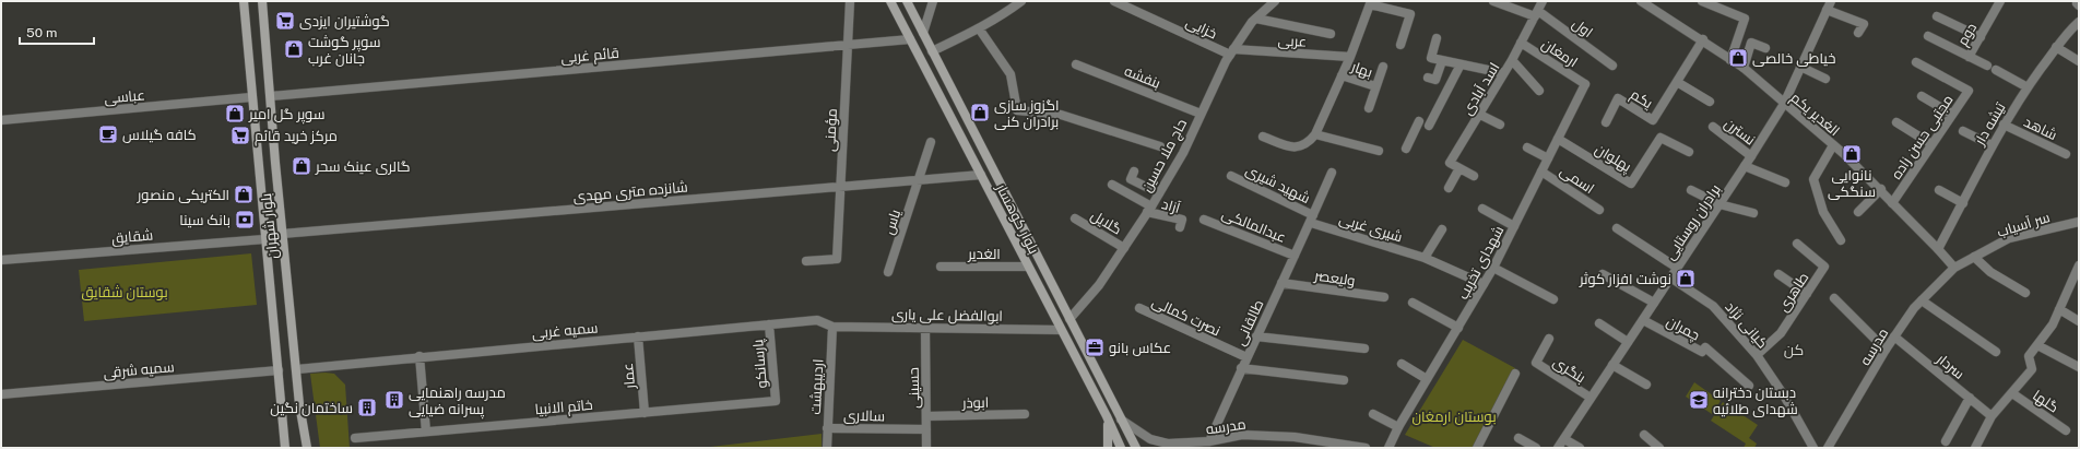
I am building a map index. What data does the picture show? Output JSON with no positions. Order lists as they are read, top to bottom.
{
  "streets": {
    "main road": ["بلوار کوهسار", "بلوار شهران"],
    "street": [
      "خزایی",
      "اول",
      "دوم",
      "عربی",
      "ارمغان",
      "قائم غربی",
      "بهار",
      "بنفشه",
      "اسد آبادی",
      "عباسی",
      "یکم",
      "الغدیر یکم",
      "تیشه دار",
      "شاهد",
      "مؤمنی",
      "نسترن",
      "مجتبی حسن زاده",
      "حاج ملا حسین",
      "پهلوان",
      "اسمی",
      "شهید شیری",
      "شانزده متری مهدی",
      "آزاد",
      "یاس",
      "گلایل",
      "برادران روستایی",
      "سر آسیاب",
      "عبدالمالکی",
      "شیری غربی",
      "شقایق",
      "الغدیر",
      "شهدای تخریب",
      "ولیعصر",
      "طاهری",
      "ابوالفضل علی یاری",
      "نصرت کمالی",
      "طالقانی",
      "کیانی نژاد",
      "چمران",
      "سمیه غربی",
      "مدرسه",
      "پارسانکو",
      "سردار",
      "سمیه شرقی",
      "بنگری",
      "عمار",
      "اردیبهشت",
      "حسینی",
      "گلها",
      "ابوذر",
      "خاتم الانبیا",
      "سالاری"
    ]
  },
  "crossings": [
    ["خزایی", "عربی"],
    ["خزایی", "حاج ملا حسین"],
    ["اول", "اسد آبادی"],
    ["عربی", "حاج ملا حسین"],
    ["ارمغان", "اسد آبادی"],
    ["ارمغان", "شهدای تخریب"],
    ["قائم غربی", "مؤمنی"],
    ["قائم غربی", "بلوار کوهسار"],
    ["قائم غربی", "بلوار شهران"],
    ["بنفشه", "حاج ملا حسین"],
    ["عباسی", "بلوار شهران"],
    ["الغدیر یکم", "تیشه دار"],
    ["الغدیر یکم", "مجتبی حسن زاده"],
    ["الغدیر یکم", "برادران روستایی"],
    ["الغدیر یکم", "سر آسیاب"],
    ["الغدیر یکم", "مدرسه"],
    ["تیشه دار", "شاهد"],
    ["مؤمنی", "شانزده متری مهدی"],
    ["نسترن", "برادران روستایی"],
    ["حاج ملا حسین", "آزاد"],
    ["حاج ملا حسین", "بلوار کوهسار"],
    ["حاج ملا حسین", "گلایل"],
    ["پهلوان", "شهدای تخریب"],
    ["اسمی", "شهدای تخریب"],
    ["شهید شیری", "شیری غربی"],
    ["شهید شیری", "طالقانی"],
    ["شانزده متری مهدی", "بلوار کوهسار"],
    ["شانزده متری مهدی", "یاس"],
    ["شانزده متری مهدی", "بلوار شهران"],
    ["بلوار کوهسار", "الغدیر"],
    ["بلوار کوهسار", "ابوالفضل علی یاری"],
    ["بلوار کوهسار", "مدرسه"],
    ["برادران روستایی", "کیانی نژاد"],
    ["برادران روستایی", "چمران"],
    ["برادران روستایی", "بنگری"],
    ["سر آسیاب", "مدرسه"],
    ["عبدالمالکی", "طالقانی"],
    ["بلوار شهران", "شقایق"],
    ["بلوار شهران", "سمیه غربی"],
    ["بلوار شهران", "سمیه شرقی"],
    ["شیری غربی", "شهدای تخریب"],
    ["شیری غربی", "طالقانی"],
    ["ولیعصر", "طالقانی"],
    ["طاهری", "کیانی نژاد"],
    ["ابوالفضل علی یاری", "سمیه غربی"],
    ["ابوالفضل علی یاری", "اردیبهشت"],
    ["ابوالفضل علی یاری", "حسینی"],
    ["نصرت کمالی", "طالقانی"],
    ["طالقانی", "مدرسه"],
    ["سمیه غربی", "پارسانکو"],
    ["سمیه غربی", "عمار"],
    ["سمیه غربی", "اردیبهشت"],
    ["مدرسه", "سردار"],
    ["پارسانکو", "خاتم الانبیا"],
    ["عمار", "خاتم الانبیا"],
    ["اردیبهشت", "سالاری"],
    ["حسینی", "ابوذر"],
    ["حسینی", "سالاری"]
  ],
  "districts": ["کن"],
  "parks": ["بوستان شقایق", "بوستان ارمغان"],
  "places": {
    "supermarket": ["گوشتیران ایزدی", "مرکز خرید قائم"],
    "shop": [
      "سوپر گوشت جانان غرب",
      "خیاطی خالصی",
      "اگزوز سازی برادران کنی",
      "سوپر گل امیر",
      "نانوایی سنگکی",
      "گالری عینک سحر",
      "الکتریکی منصور",
      "نوشت افزار کوثر"
    ],
    "cafe": ["کافه گیلاس"],
    "bank": ["بانک سینا"],
    "office": ["عکاس بانو"],
    "building": ["مدرسه راهنمایی پسرانه ضیایی", "ساختمان نگین"],
    "school or university": ["دبستان دخترانه شهدای طلائیه"]
  },
  "scale_bar": "50 m"
}
